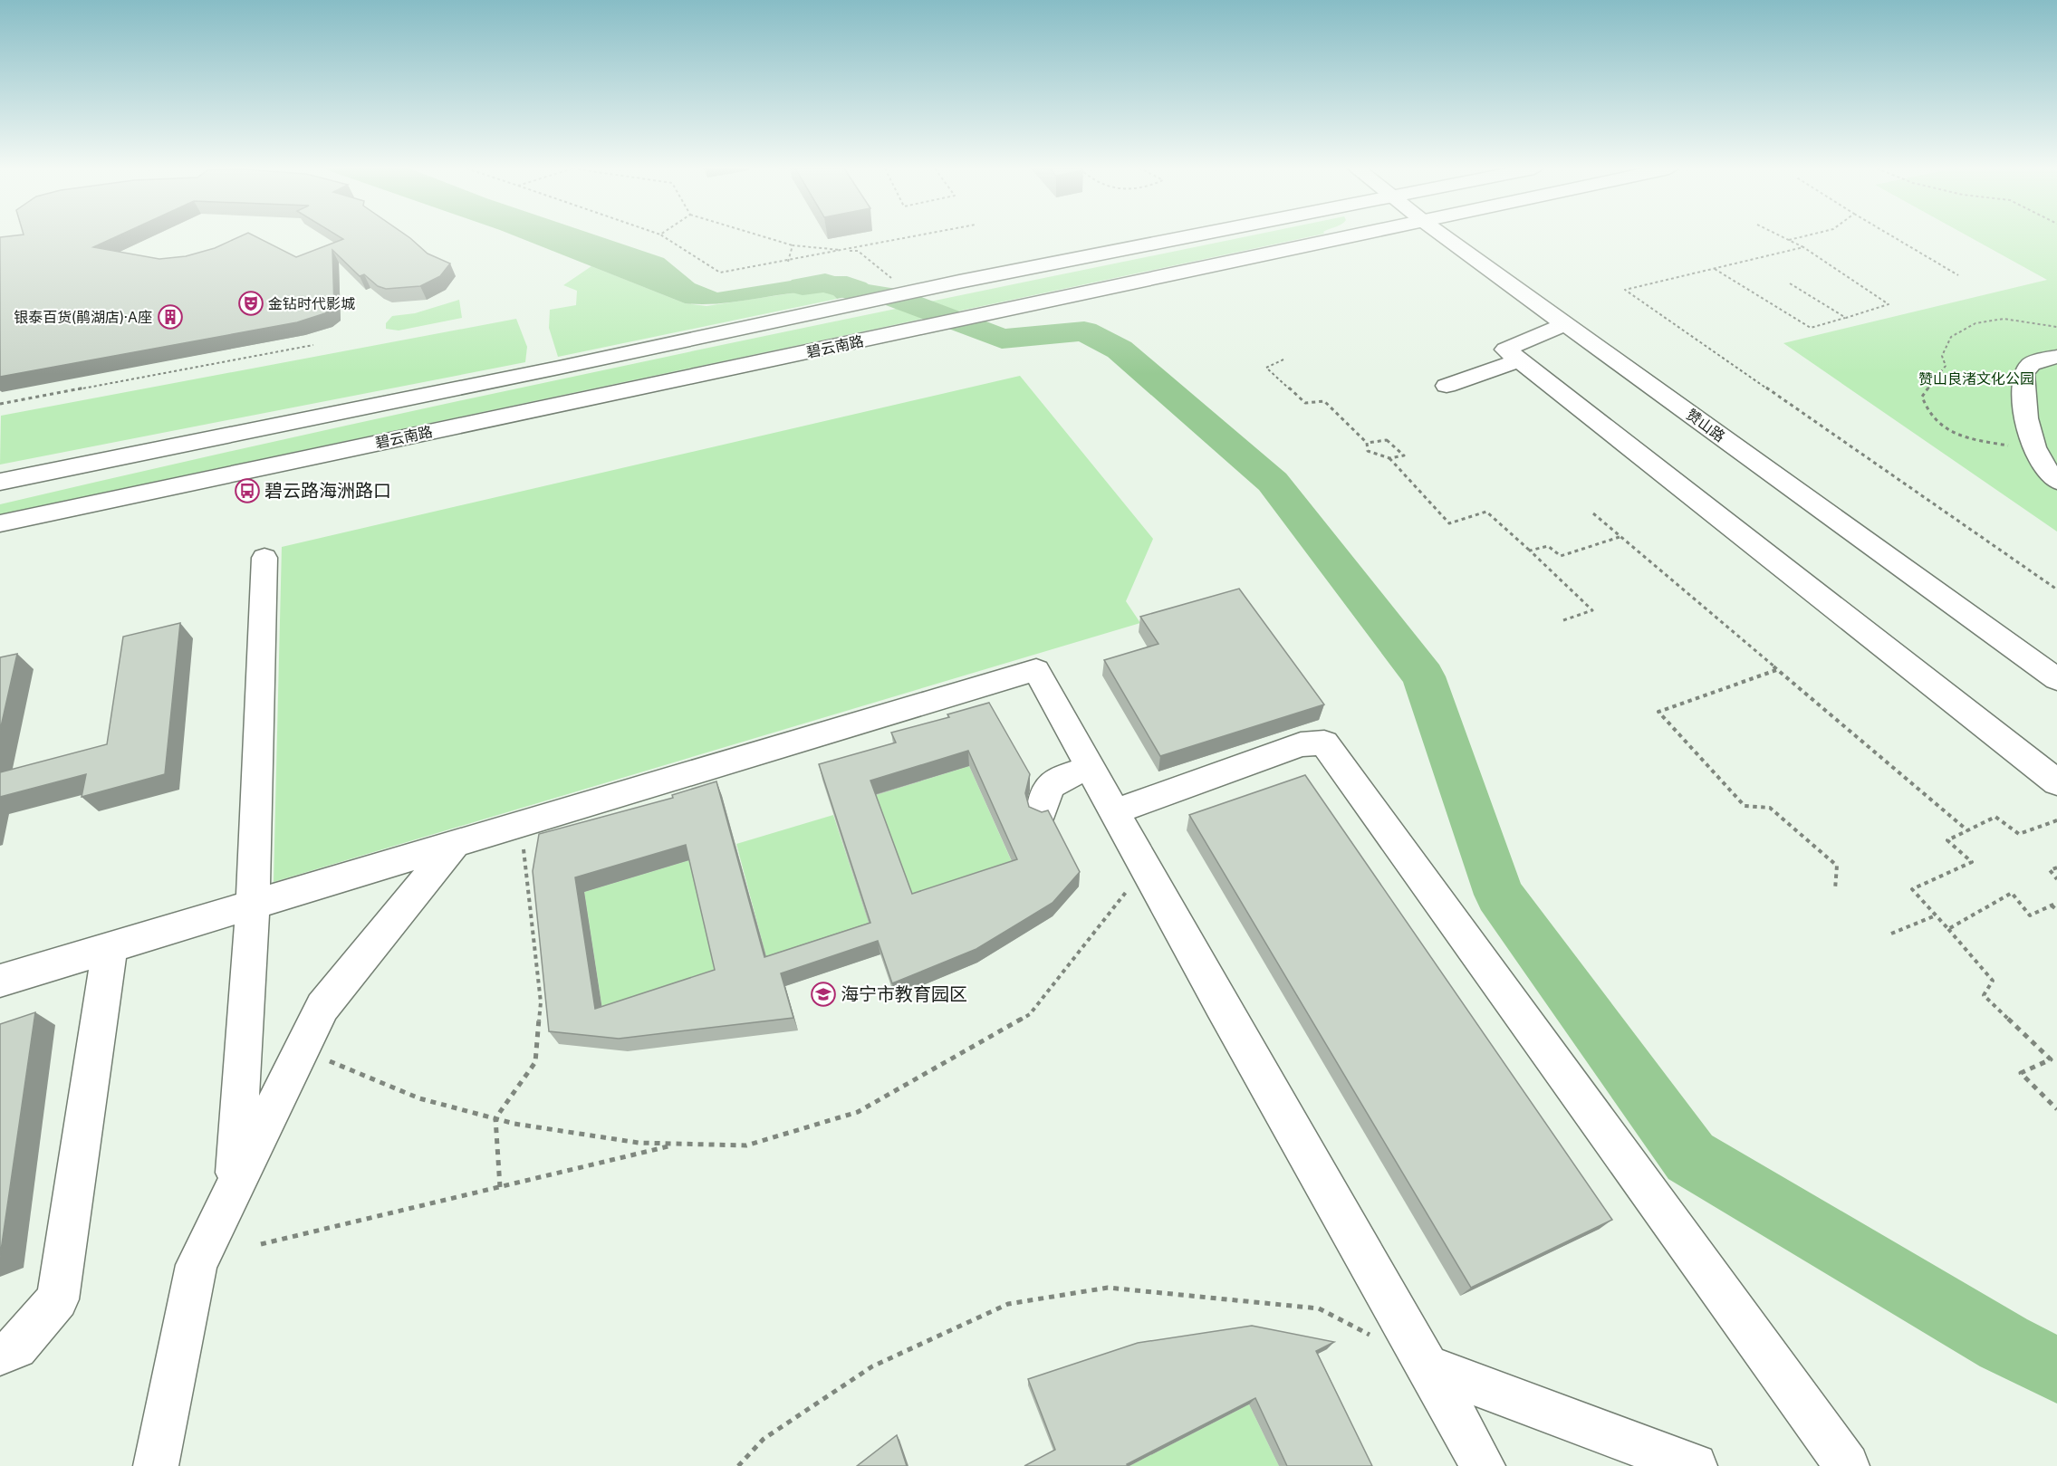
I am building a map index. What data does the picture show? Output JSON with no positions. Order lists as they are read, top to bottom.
{
  "streets": {
    "street": ["碧云南路", "赞山路"]
  },
  "parks": ["赞山良渚文化公园"],
  "places": {
    "theatre": ["金钻时代影城"],
    "building": ["银泰百货(鹃湖店)·A座"],
    "bus stop": ["碧云路海洲路口"],
    "school or university": ["海宁市教育园区"]
  }
}
